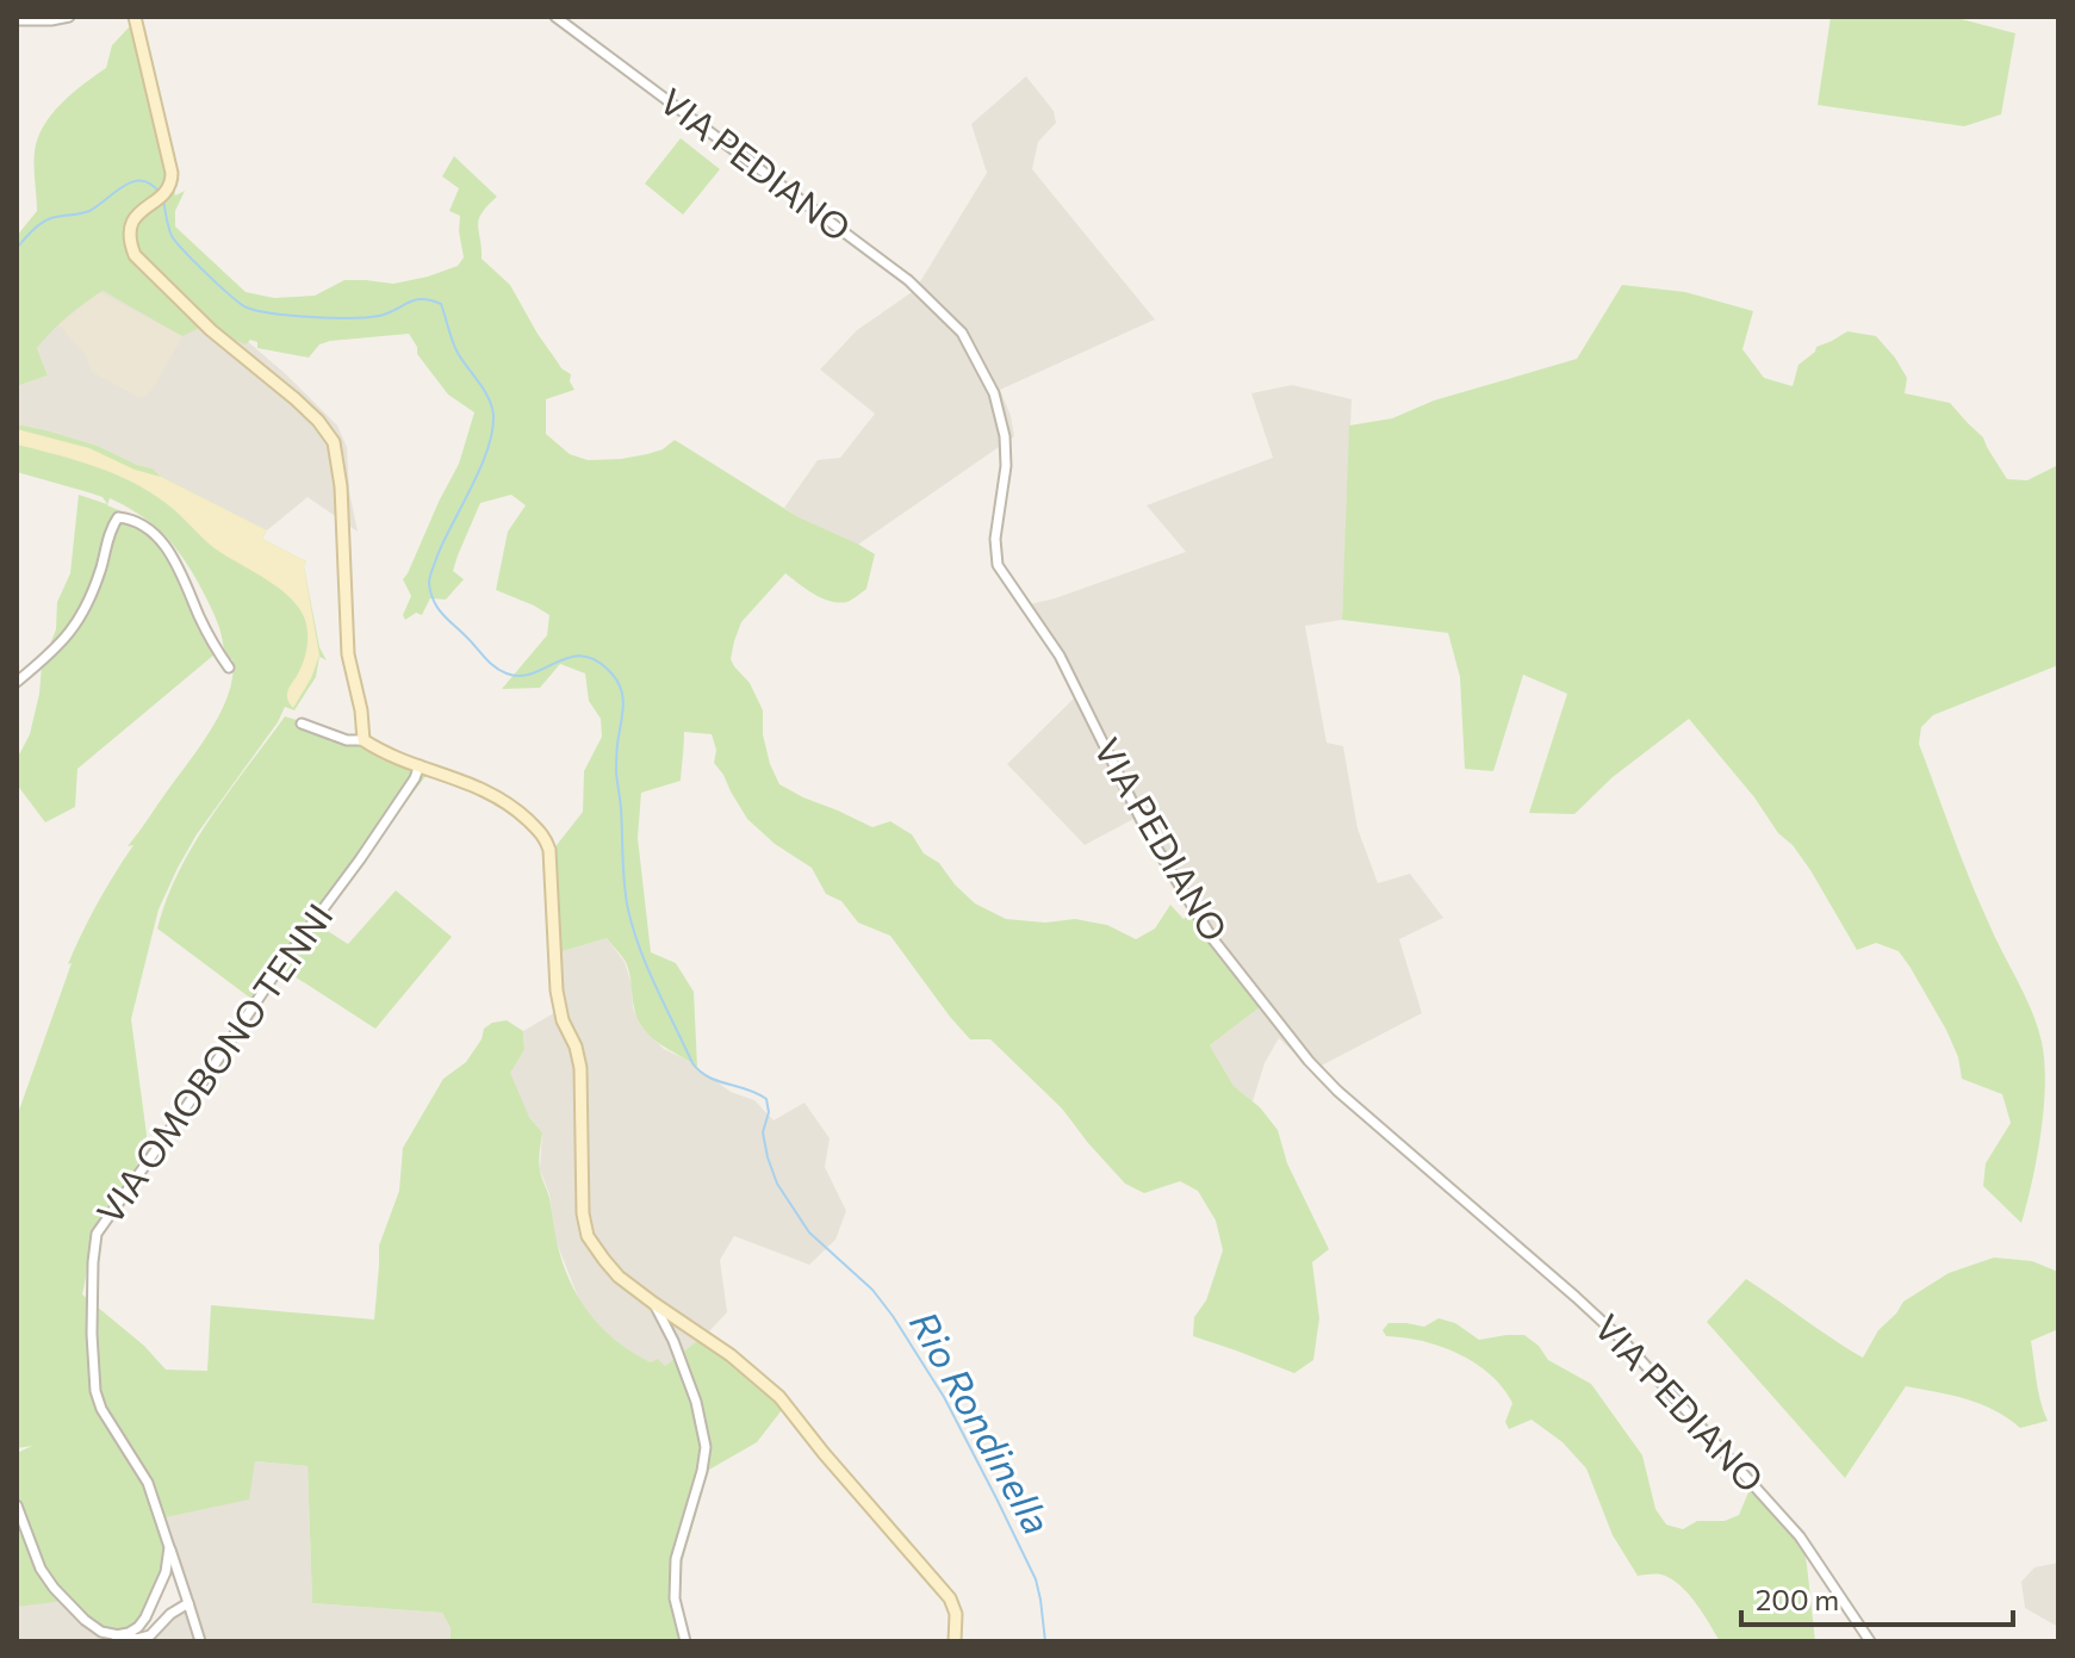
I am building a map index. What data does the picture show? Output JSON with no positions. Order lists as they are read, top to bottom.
{
  "streets": {
    "street": ["VIA PEDIANO", "VIA OMOBONO TENNI"]
  },
  "water": ["Rio Rondinella"],
  "scale_bar": "200 m"
}
